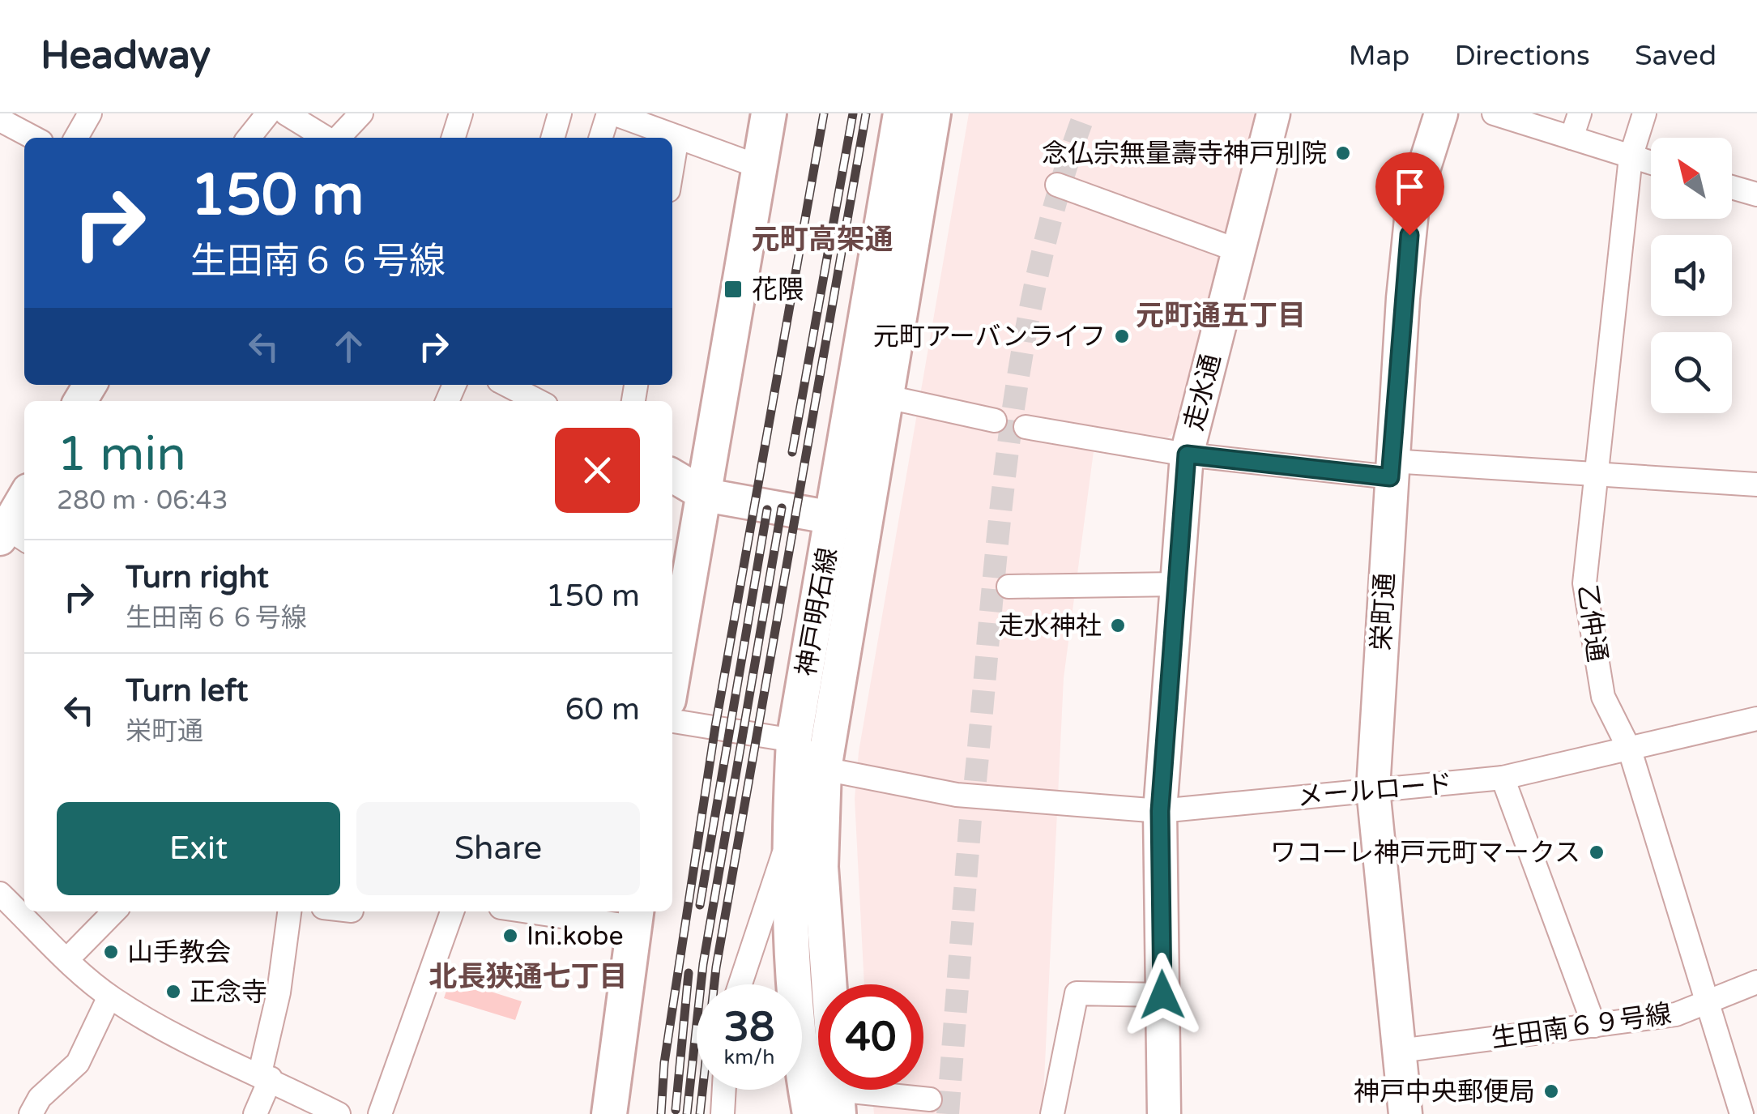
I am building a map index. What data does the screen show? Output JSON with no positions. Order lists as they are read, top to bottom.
{
  "streets": {
    "main road": ["神戸明石線"],
    "street": [
      "走水通",
      "栄町通",
      "乙仲通",
      "メールロード",
      "生田南６９号線"
    ]
  },
  "crossings": [
    ["走水通", "メールロード"],
    ["神戸明石線", "メールロード"],
    ["栄町通", "メールロード"],
    ["栄町通", "生田南６９号線"],
    ["乙仲通", "メールロード"],
    ["乙仲通", "生田南６９号線"]
  ],
  "districts": ["元町高架通", "元町通五丁目", "北長狭通七丁目"],
  "places": {
    "other": [
      "念仏宗無量壽寺神戸別院",
      "元町アーバンライフ",
      "走水神社",
      "ワコーレ神戸元町マークス",
      "Ini.kobe",
      "山手教会",
      "正念寺",
      "神戸中央郵便局"
    ],
    "transit": ["花隈"]
  },
  "north": "top left",
  "page": {
    "header": "Headway",
    "nav": ["Map", "Directions", "Saved"],
    "turn": ["150 m", "生田南６６号線"],
    "heading": ["1 min", "280 m · 06:43"],
    "list": [
      {
        "name": "Turn right",
        "note": "生田南６６号線",
        "value": "150 m"
      },
      {
        "name": "Turn left",
        "note": "栄町通",
        "value": "60 m"
      }
    ],
    "buttons": ["Exit", "Share"],
    "speed": "38 km/h",
    "limit": "40"
  }
}
